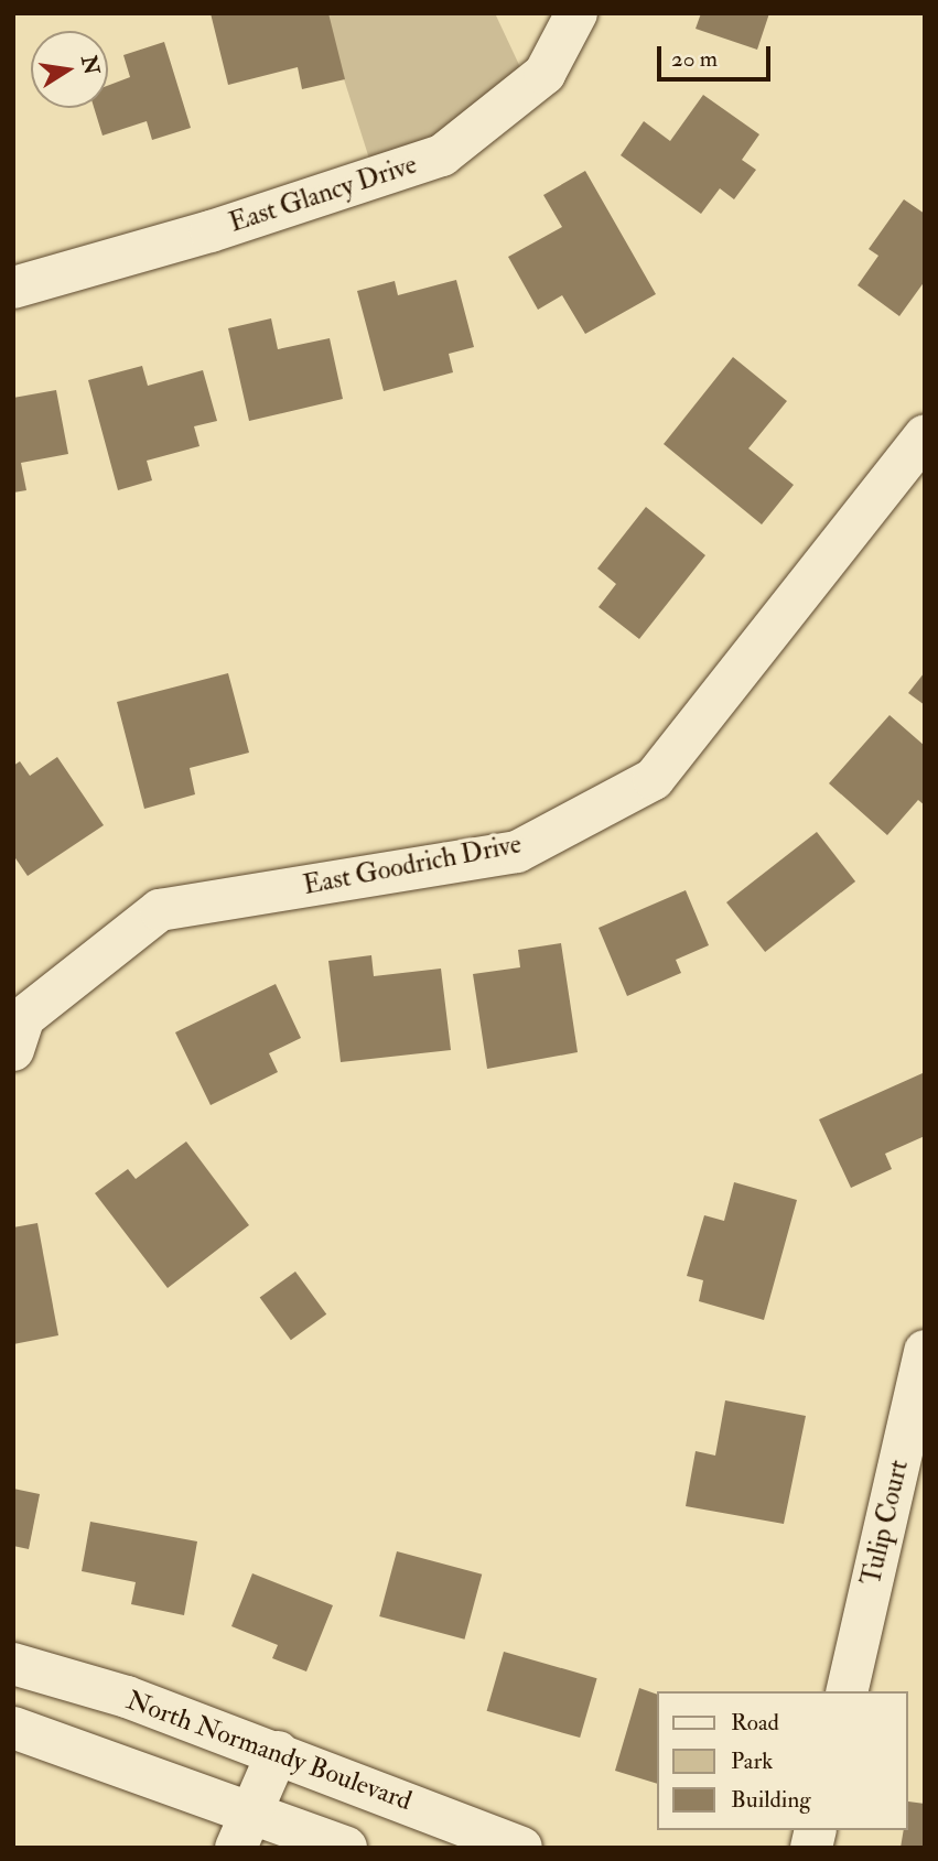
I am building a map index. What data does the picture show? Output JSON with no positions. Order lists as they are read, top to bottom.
{
  "streets": {
    "street": [
      "East Glancy Drive",
      "East Goodrich Drive",
      "Tulip Court",
      "North Normandy Boulevard"
    ]
  },
  "legend": ["Road", "Park", "Building"],
  "scale_bar": "20 m",
  "north": "right"
}
